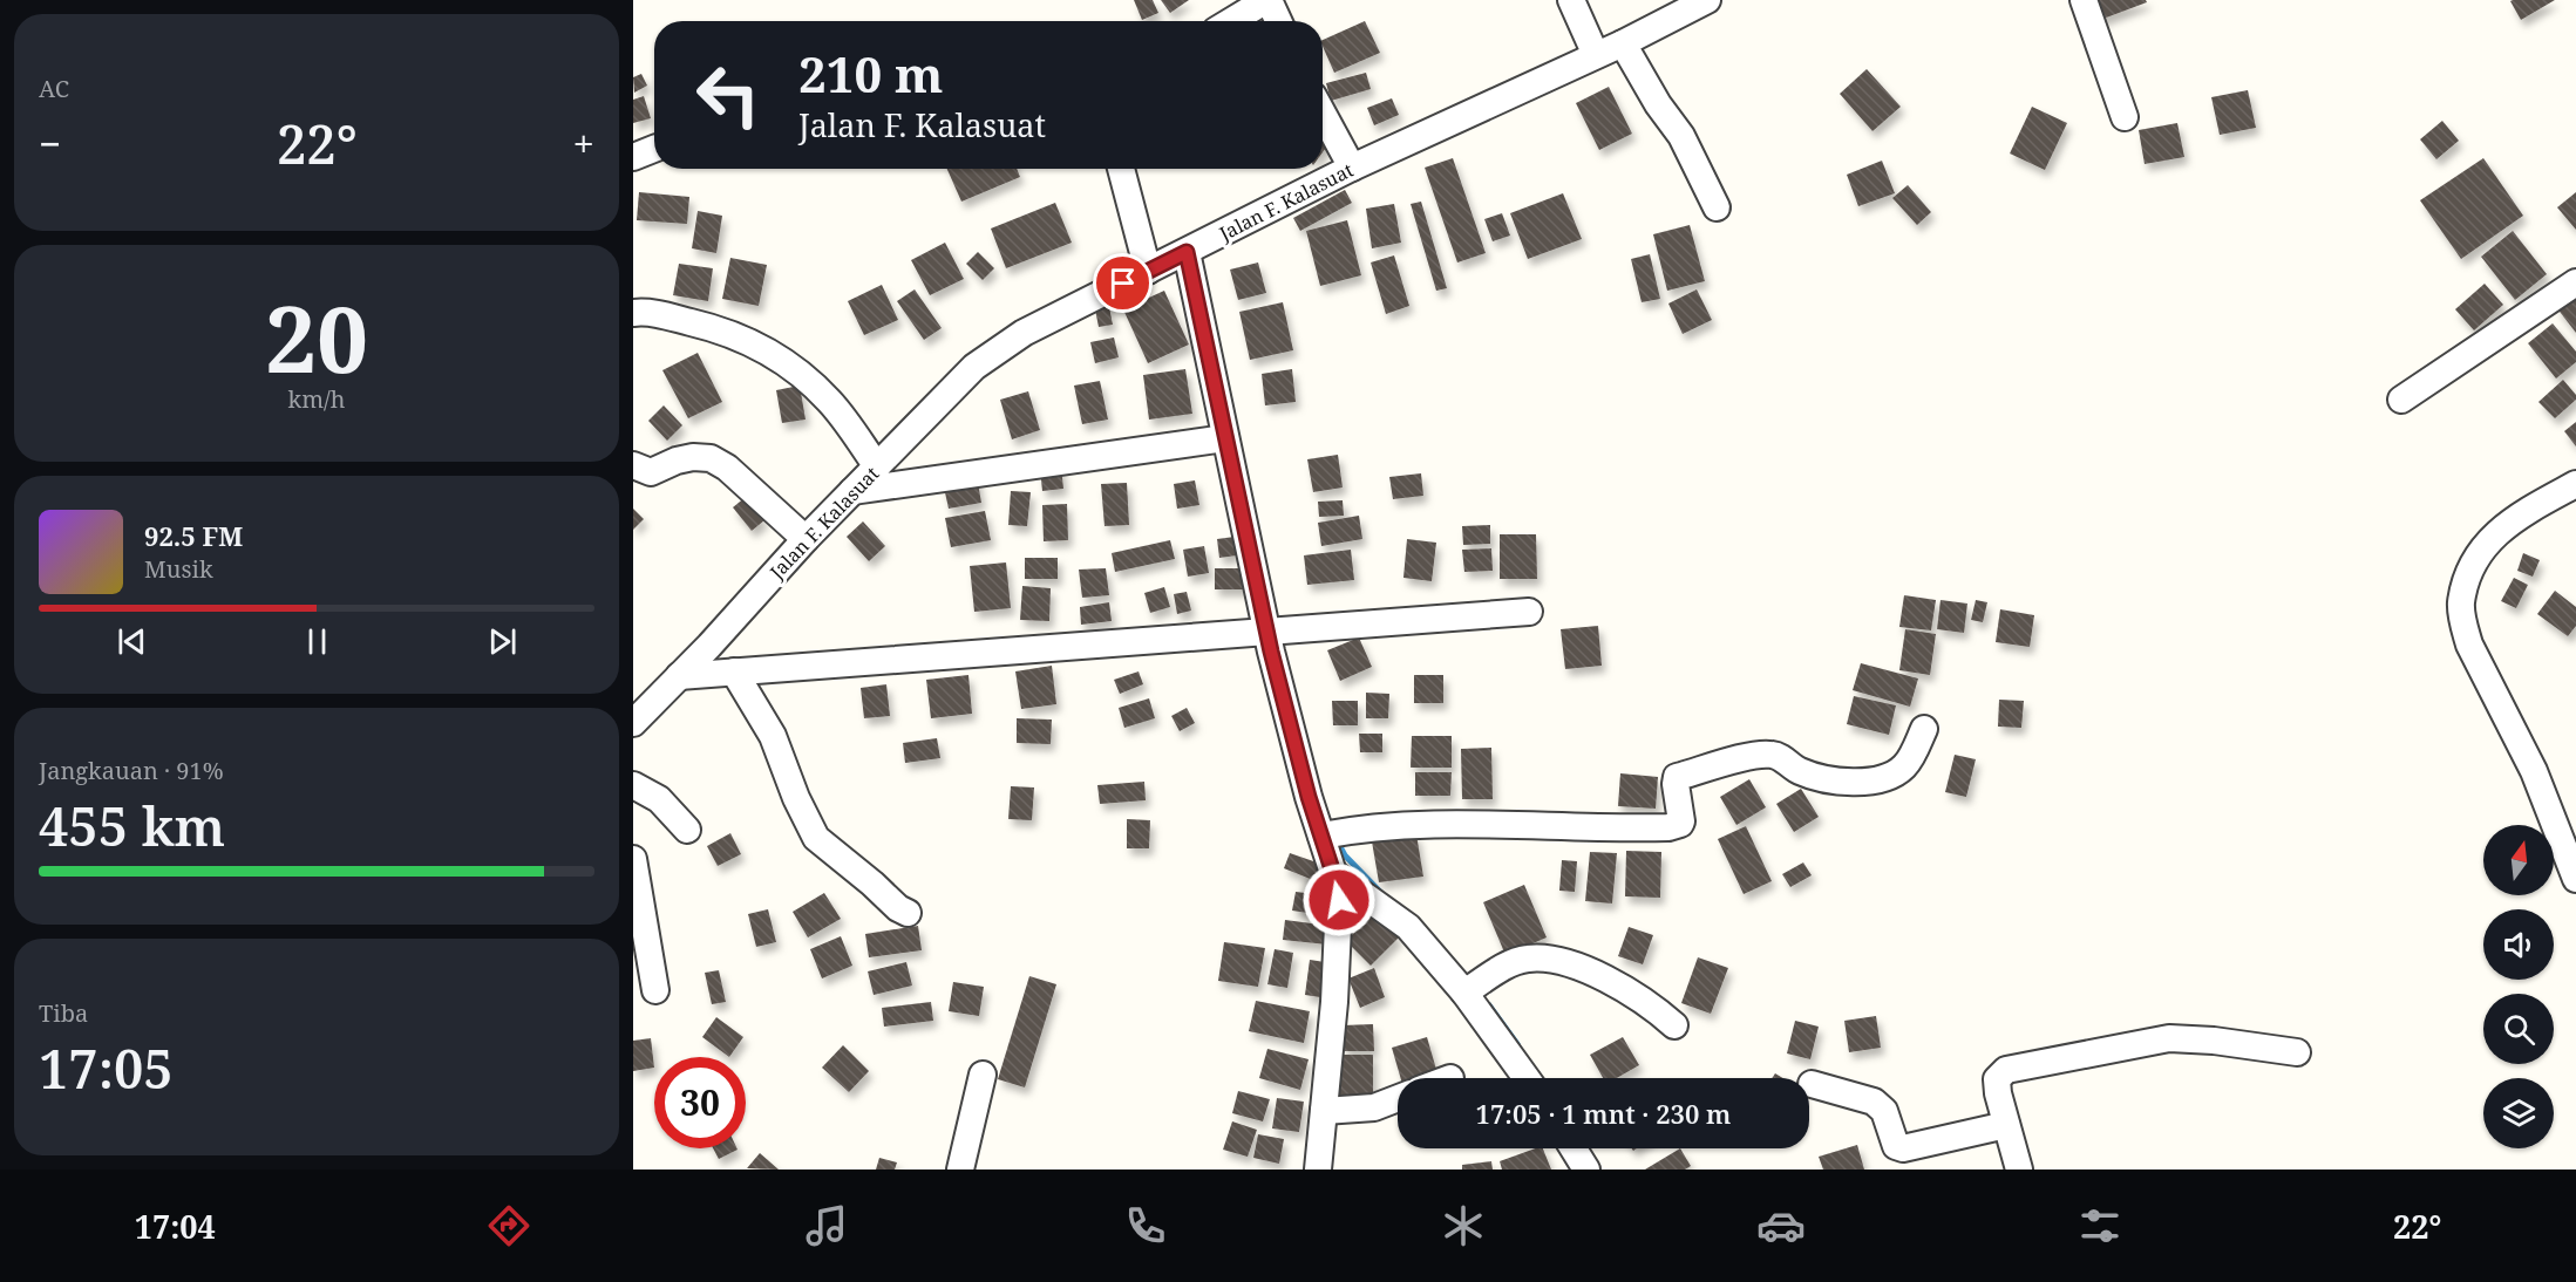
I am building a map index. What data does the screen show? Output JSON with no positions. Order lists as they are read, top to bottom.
{
  "streets": {
    "street": ["Jalan F. Kalasuat"]
  },
  "north": "top",
  "page": {
    "tile": [
      "AC",
      ["20", "km/h"],
      ["Jangkauan · 91%", "455 km"],
      ["Tiba", "17:05"]
    ],
    "turn": ["210 m", "Jalan F. Kalasuat"],
    "heat": ["−", "22°", "+"],
    "song": ["92.5 FM", "Musik"],
    "limit": "30",
    "trip": "17:05 · 1 mnt · 230 m",
    "tabs": ["17:04", "22°"]
  }
}
